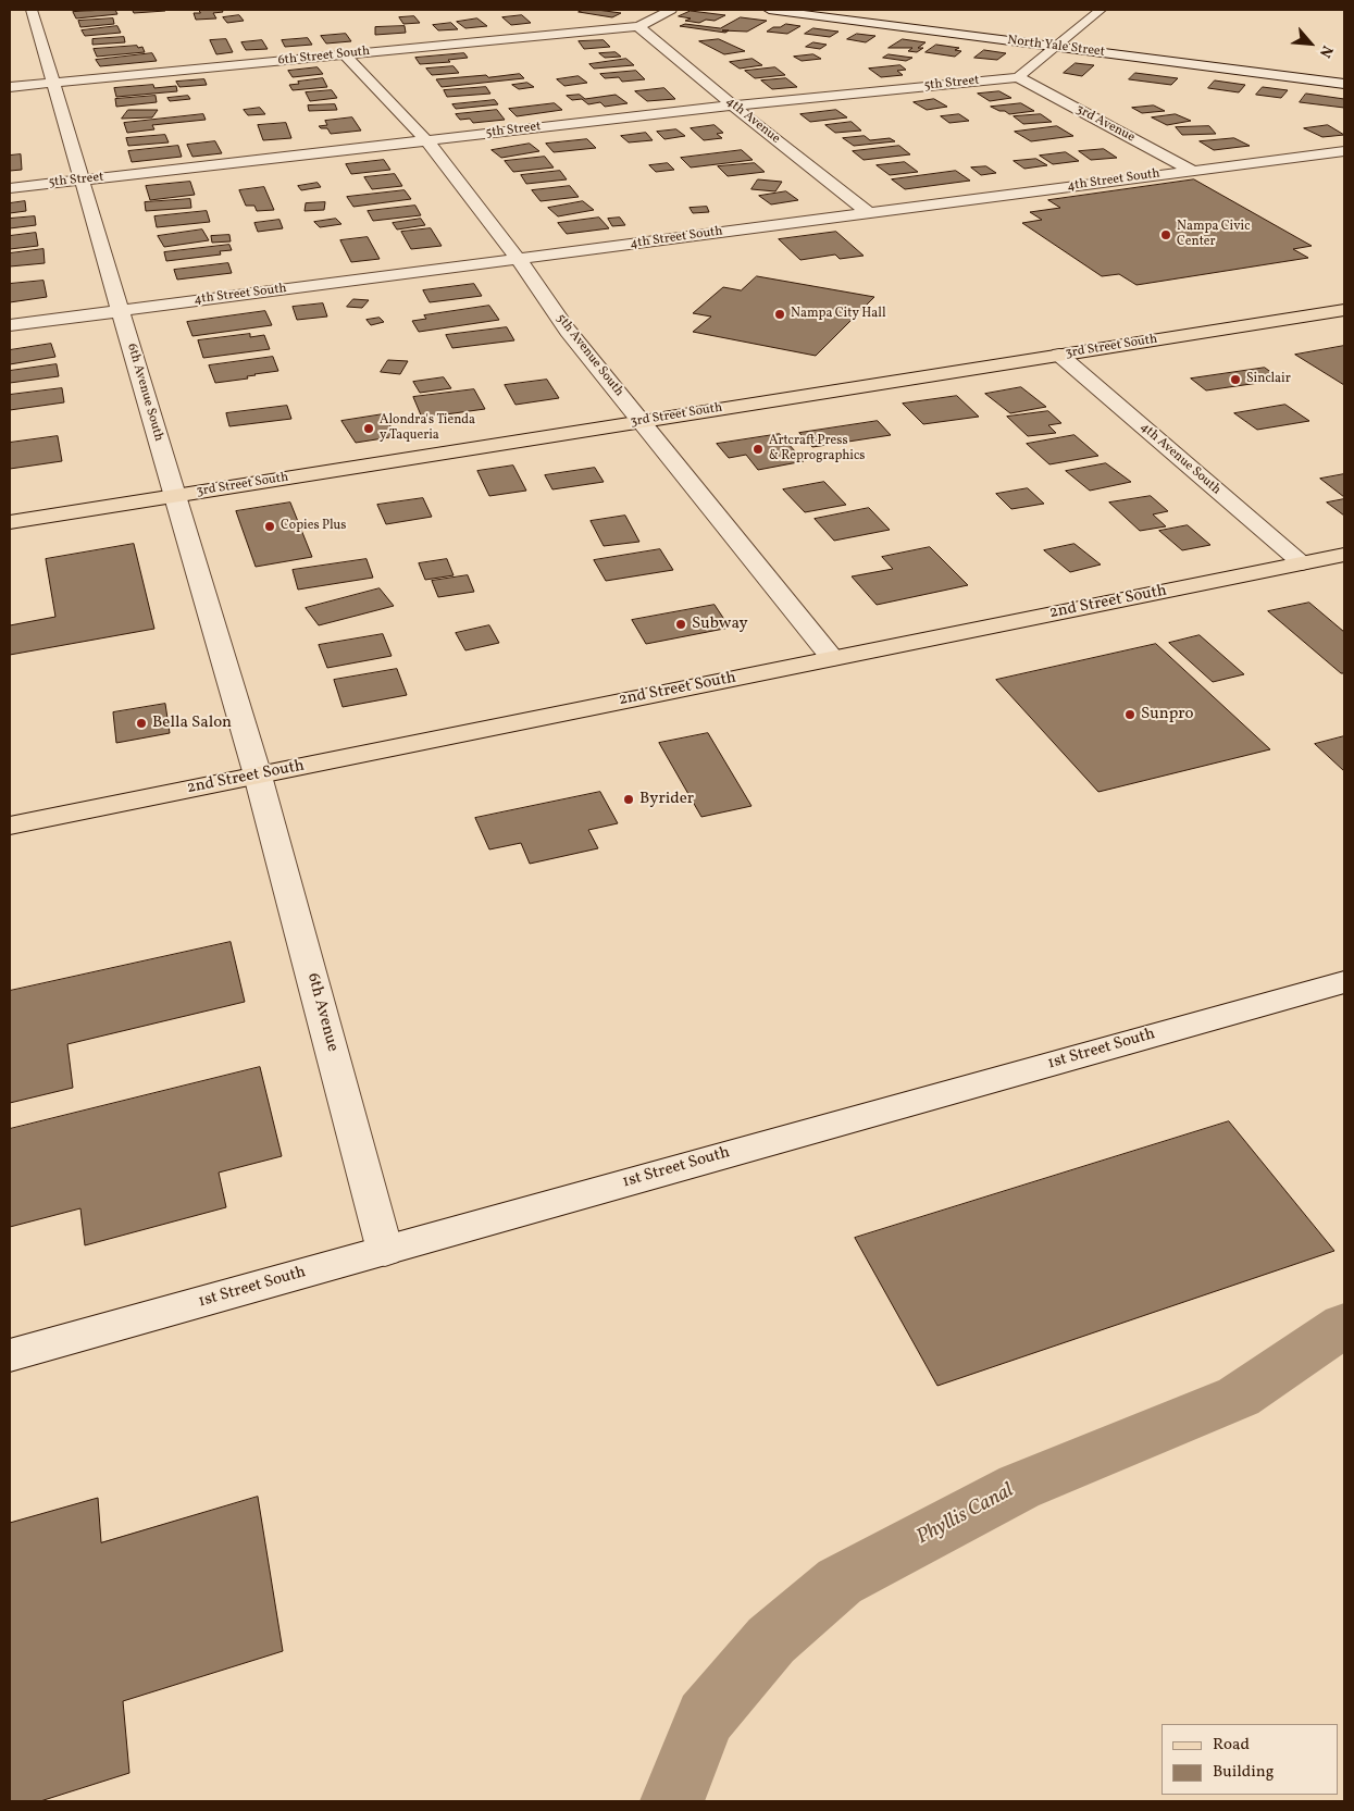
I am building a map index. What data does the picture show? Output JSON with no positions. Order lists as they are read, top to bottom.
{
  "streets": {
    "main road": ["3rd Street South", "2nd Street South"],
    "street": [
      "North Yale Street",
      "6th Street South",
      "5th Street",
      "4th Avenue",
      "3rd Avenue",
      "4th Street South",
      "5th Avenue South",
      "6th Avenue South",
      "4th Avenue South",
      "6th Avenue",
      "1st Street South"
    ]
  },
  "crossings": [
    ["6th Street South", "4th Avenue"],
    ["6th Street South", "5th Avenue South"],
    ["6th Street South", "6th Avenue South"],
    ["5th Street", "4th Avenue"],
    ["5th Street", "3rd Avenue"],
    ["5th Street", "5th Avenue South"],
    ["5th Street", "6th Avenue South"],
    ["4th Avenue", "4th Street South"],
    ["3rd Avenue", "4th Street South"],
    ["4th Street South", "5th Avenue South"],
    ["4th Street South", "6th Avenue South"],
    ["3rd Street South", "5th Avenue South"],
    ["3rd Street South", "6th Avenue South"],
    ["3rd Street South", "4th Avenue South"],
    ["5th Avenue South", "2nd Street South"],
    ["6th Avenue South", "2nd Street South"],
    ["6th Avenue South", "6th Avenue"],
    ["4th Avenue South", "2nd Street South"],
    ["2nd Street South", "6th Avenue"],
    ["6th Avenue", "1st Street South"]
  ],
  "water": ["Phyllis Canal"],
  "places": [
    "Nampa Civic Center",
    "Nampa City Hall",
    "Sinclair",
    "Alondra's Tienda y Taqueria",
    "Artcraft Press & Reprographics",
    "Copies Plus",
    "Subway",
    "Sunpro",
    "Bella Salon",
    "Byrider"
  ],
  "legend": ["Road", "Building"],
  "north": "bottom right"
}
